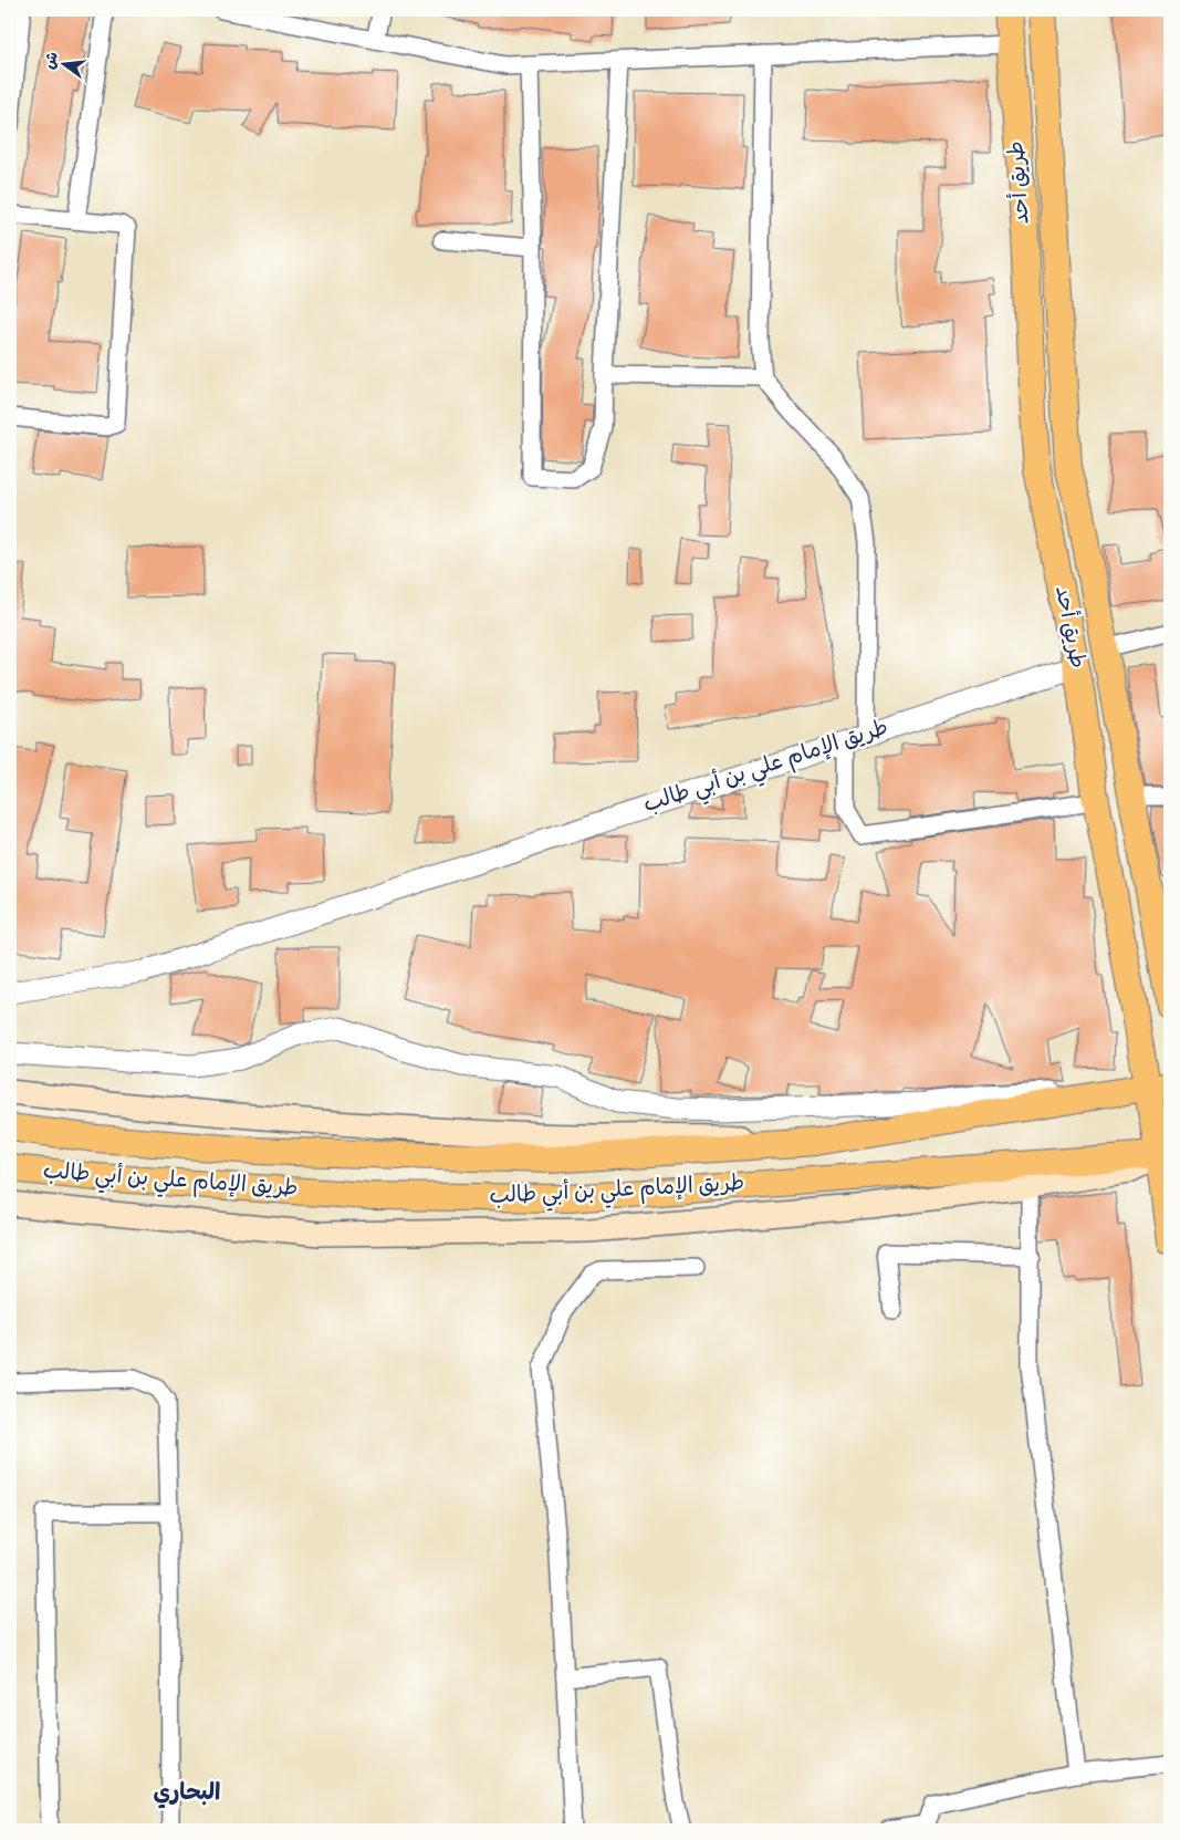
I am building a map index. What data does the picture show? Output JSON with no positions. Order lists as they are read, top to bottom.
{
  "streets": {
    "main road": ["طريق أحد", "طريق الإمام علي بن أبي طالب"]
  },
  "crossings": [
    ["طريق أحد", "طريق الإمام علي بن أبي طالب"]
  ],
  "districts": ["البحاري"],
  "north": "left"
}
